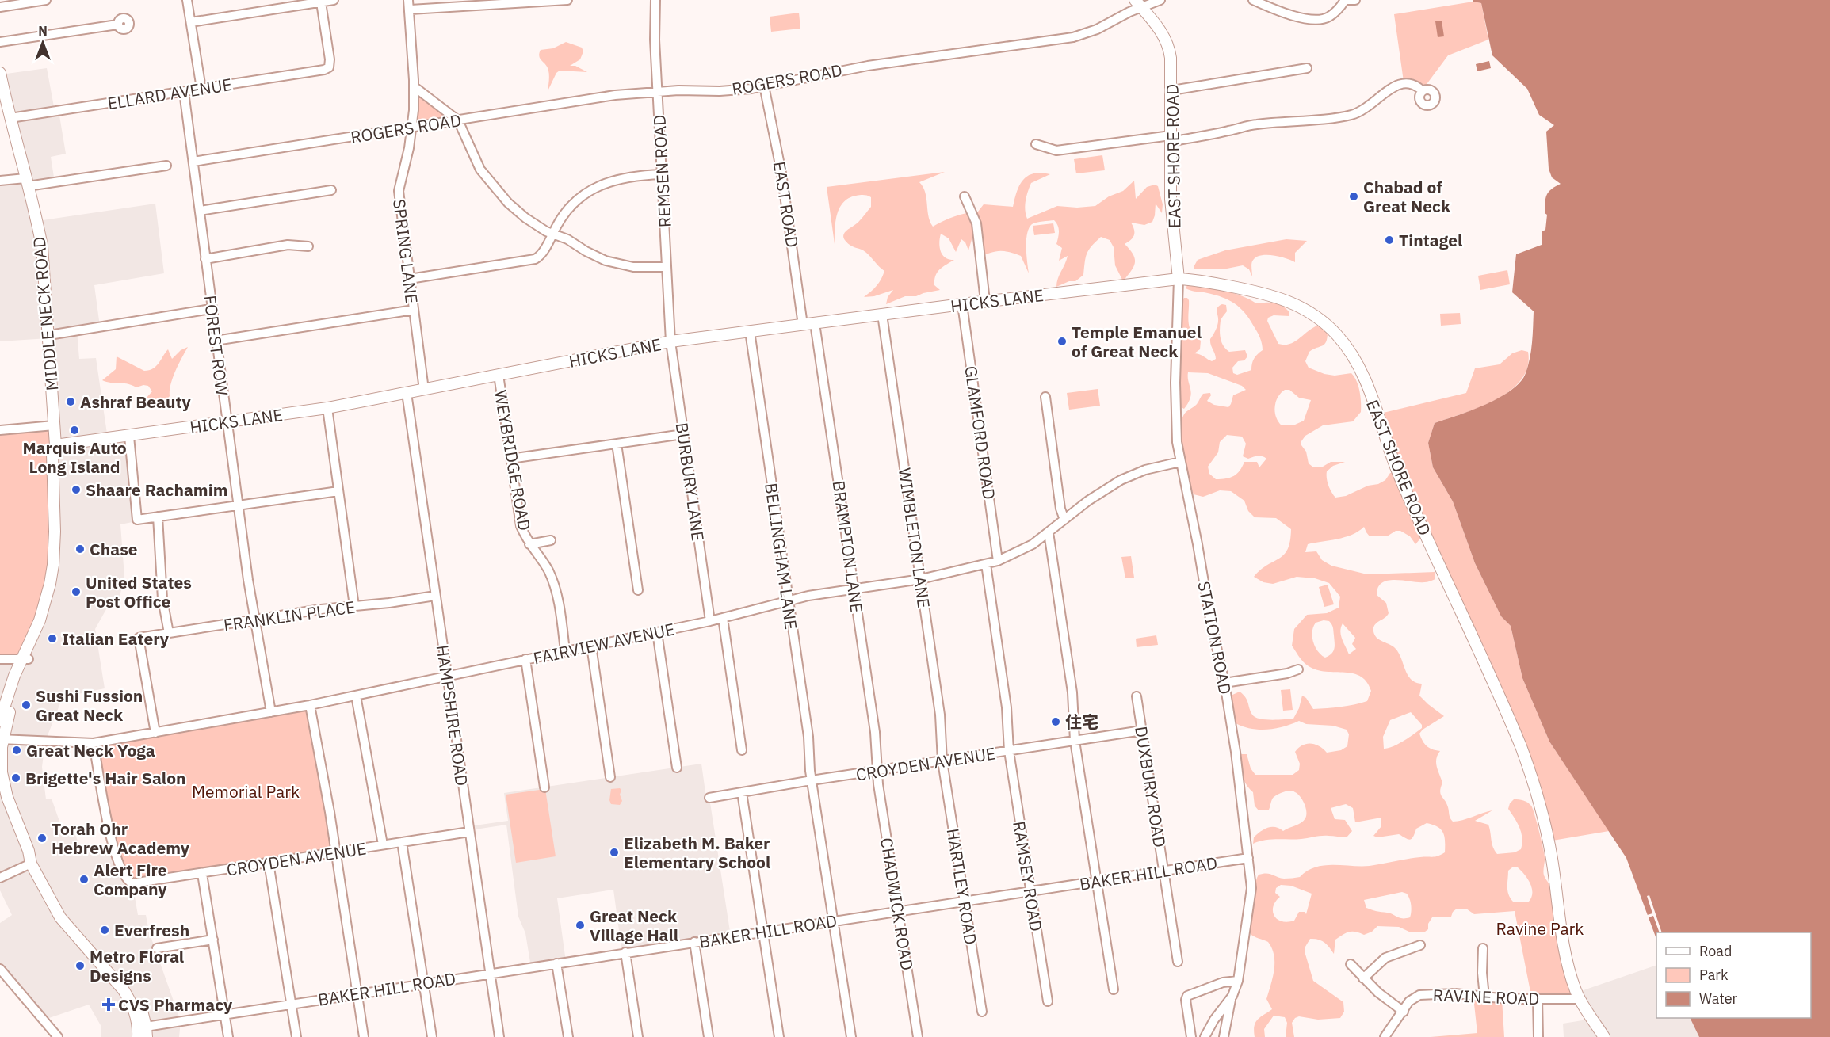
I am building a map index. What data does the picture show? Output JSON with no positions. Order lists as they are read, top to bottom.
{
  "streets": {
    "main road": ["EAST SHORE ROAD", "HICKS LANE", "MIDDLE NECK ROAD"],
    "street": [
      "ROGERS ROAD",
      "ELLARD AVENUE",
      "REMSEN ROAD",
      "EAST ROAD",
      "SPRING LANE",
      "FOREST ROW",
      "GLAMFORD ROAD",
      "WEYBRIDGE ROAD",
      "BURBURY LANE",
      "WIMBLETON LANE",
      "BRAMPTON LANE",
      "BELLINGHAM LANE",
      "FRANKLIN PLACE",
      "STATION ROAD",
      "FAIRVIEW AVENUE",
      "HAMPSHIRE ROAD",
      "CROYDEN AVENUE",
      "DUXBURY ROAD",
      "BAKER HILL ROAD",
      "RAMSEY ROAD",
      "HARTLEY ROAD",
      "CHADWICK ROAD",
      "RAVINE ROAD"
    ]
  },
  "crossings": [
    ["ROGERS ROAD", "EAST SHORE ROAD"],
    ["ROGERS ROAD", "REMSEN ROAD"],
    ["ROGERS ROAD", "EAST ROAD"],
    ["ROGERS ROAD", "SPRING LANE"],
    ["ROGERS ROAD", "FOREST ROW"],
    ["ELLARD AVENUE", "MIDDLE NECK ROAD"],
    ["ELLARD AVENUE", "FOREST ROW"],
    ["EAST SHORE ROAD", "HICKS LANE"],
    ["EAST SHORE ROAD", "STATION ROAD"],
    ["EAST SHORE ROAD", "RAVINE ROAD"],
    ["REMSEN ROAD", "HICKS LANE"],
    ["REMSEN ROAD", "BURBURY LANE"],
    ["EAST ROAD", "HICKS LANE"],
    ["SPRING LANE", "HICKS LANE"],
    ["HICKS LANE", "MIDDLE NECK ROAD"],
    ["HICKS LANE", "FOREST ROW"],
    ["HICKS LANE", "GLAMFORD ROAD"],
    ["HICKS LANE", "WEYBRIDGE ROAD"],
    ["HICKS LANE", "BURBURY LANE"],
    ["HICKS LANE", "WIMBLETON LANE"],
    ["HICKS LANE", "BRAMPTON LANE"],
    ["HICKS LANE", "BELLINGHAM LANE"],
    ["HICKS LANE", "STATION ROAD"],
    ["HICKS LANE", "HAMPSHIRE ROAD"],
    ["MIDDLE NECK ROAD", "FAIRVIEW AVENUE"],
    ["MIDDLE NECK ROAD", "BAKER HILL ROAD"],
    ["FOREST ROW", "FRANKLIN PLACE"],
    ["FOREST ROW", "FAIRVIEW AVENUE"],
    ["GLAMFORD ROAD", "FAIRVIEW AVENUE"],
    ["WEYBRIDGE ROAD", "FAIRVIEW AVENUE"],
    ["BURBURY LANE", "FAIRVIEW AVENUE"],
    ["WIMBLETON LANE", "FAIRVIEW AVENUE"],
    ["WIMBLETON LANE", "CROYDEN AVENUE"],
    ["WIMBLETON LANE", "HARTLEY ROAD"],
    ["BRAMPTON LANE", "FAIRVIEW AVENUE"],
    ["BRAMPTON LANE", "CROYDEN AVENUE"],
    ["BRAMPTON LANE", "CHADWICK ROAD"],
    ["BELLINGHAM LANE", "FAIRVIEW AVENUE"],
    ["BELLINGHAM LANE", "CROYDEN AVENUE"],
    ["BELLINGHAM LANE", "BAKER HILL ROAD"],
    ["FRANKLIN PLACE", "FAIRVIEW AVENUE"],
    ["FRANKLIN PLACE", "HAMPSHIRE ROAD"],
    ["STATION ROAD", "FAIRVIEW AVENUE"],
    ["STATION ROAD", "BAKER HILL ROAD"],
    ["FAIRVIEW AVENUE", "HAMPSHIRE ROAD"],
    ["FAIRVIEW AVENUE", "CROYDEN AVENUE"],
    ["FAIRVIEW AVENUE", "RAMSEY ROAD"],
    ["HAMPSHIRE ROAD", "CROYDEN AVENUE"],
    ["HAMPSHIRE ROAD", "BAKER HILL ROAD"],
    ["CROYDEN AVENUE", "DUXBURY ROAD"],
    ["CROYDEN AVENUE", "RAMSEY ROAD"],
    ["CROYDEN AVENUE", "HARTLEY ROAD"],
    ["CROYDEN AVENUE", "CHADWICK ROAD"],
    ["DUXBURY ROAD", "BAKER HILL ROAD"],
    ["BAKER HILL ROAD", "RAMSEY ROAD"],
    ["BAKER HILL ROAD", "HARTLEY ROAD"],
    ["BAKER HILL ROAD", "CHADWICK ROAD"]
  ],
  "parks": ["Memorial Park", "Ravine Park"],
  "places": {
    "other": [
      "Chabad of Great Neck",
      "Tintagel",
      "Temple Emanuel of Great Neck",
      "Ashraf Beauty",
      "Marquis Auto Long Island",
      "Shaare Rachamim",
      "Chase",
      "United States Post Office",
      "Italian Eatery",
      "Sushi Fussion Great Neck",
      "住宅",
      "Great Neck Yoga",
      "Brigette's Hair Salon",
      "Torah Ohr Hebrew Academy",
      "Elizabeth M. Baker Elementary School",
      "Alert Fire Company",
      "Great Neck Village Hall",
      "Everfresh",
      "Metro Floral Designs"
    ],
    "health": ["CVS Pharmacy"]
  },
  "legend": ["Road", "Park", "Water"],
  "north": "top"
}
